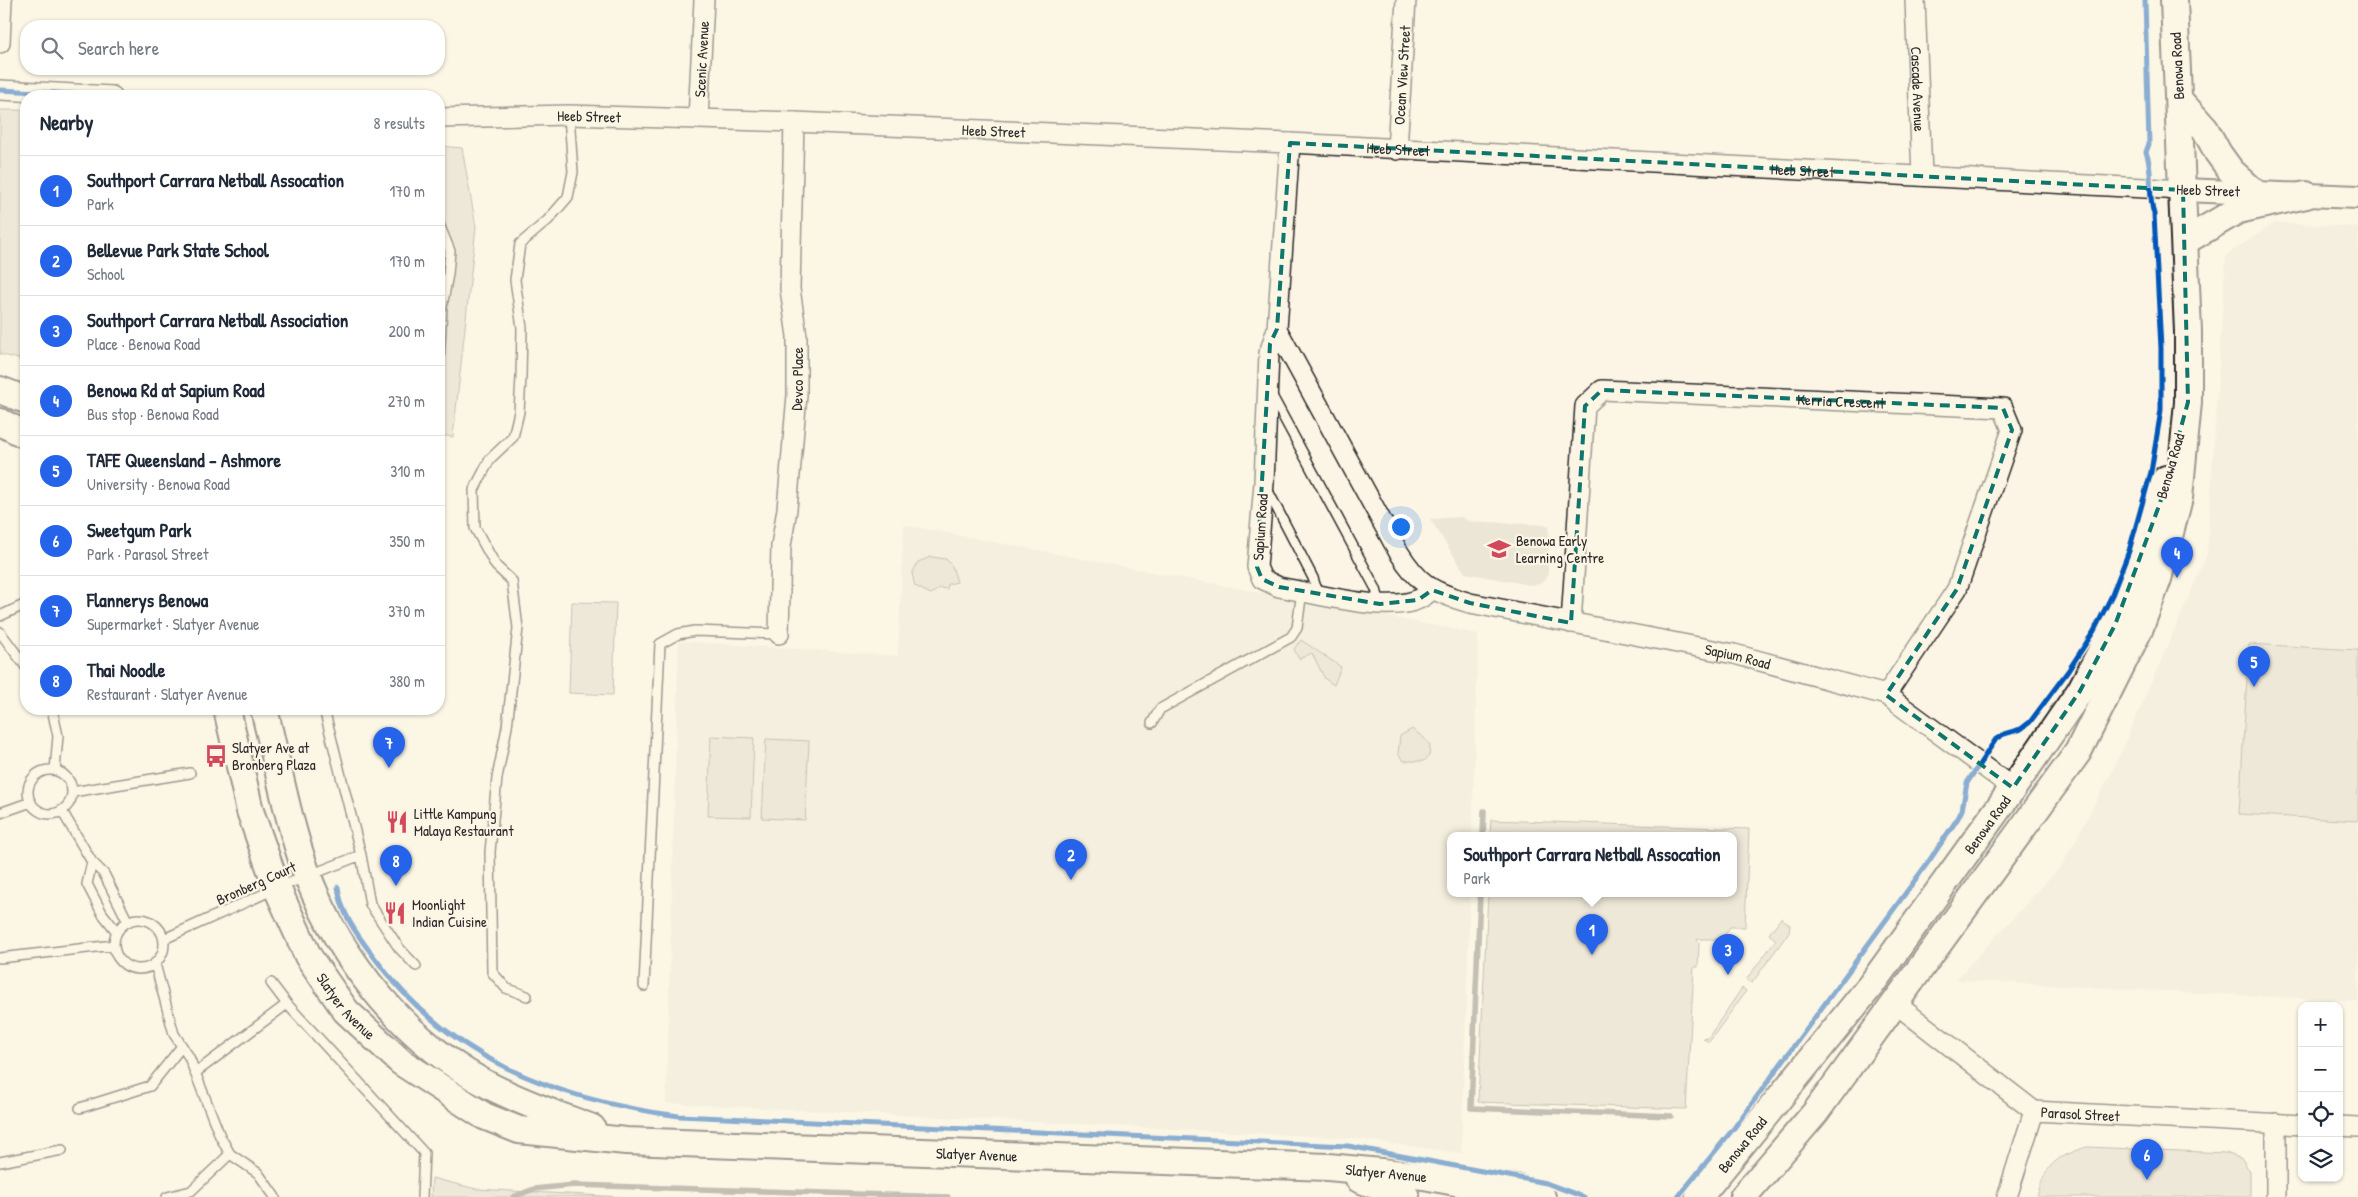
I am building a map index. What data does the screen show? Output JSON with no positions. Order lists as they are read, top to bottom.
{
  "streets": {
    "main road": ["Benowa Road", "Slatyer Avenue"],
    "street": [
      "Scenic Avenue",
      "Ocean View Street",
      "Cascade Avenue",
      "Heeb Street",
      "Devco Place",
      "Kerria Crescent",
      "Sapium Road",
      "Parasol Street"
    ],
    "lane": ["Bronberg Court"]
  },
  "crossings": [
    ["Scenic Avenue", "Heeb Street"],
    ["Benowa Road", "Heeb Street"],
    ["Benowa Road", "Sapium Road"],
    ["Benowa Road", "Parasol Street"],
    ["Ocean View Street", "Heeb Street"],
    ["Cascade Avenue", "Heeb Street"],
    ["Heeb Street", "Devco Place"],
    ["Heeb Street", "Sapium Road"],
    ["Kerria Crescent", "Sapium Road"],
    ["Bronberg Court", "Slatyer Avenue"]
  ],
  "places": {
    "school or university": ["Benowa Early Learning Centre"],
    "bus stop": ["Slatyer Ave at Bronberg Plaza"],
    "restaurant": ["Little Kampung Malaya Restaurant", "Moonlight Indian Cuisine"]
  },
  "page": {
    "search": "Search here",
    "heading": ["Nearby", "8 results"],
    "list": [
      {
        "mark": "1",
        "name": "Southport Carrara Netball Assocation",
        "note": "Park",
        "value": "170 m"
      },
      {
        "mark": "2",
        "name": "Bellevue Park State School",
        "note": "School",
        "value": "170 m"
      },
      {
        "mark": "3",
        "name": "Southport Carrara Netball Association",
        "note": "Place · Benowa Road",
        "value": "200 m"
      },
      {
        "mark": "4",
        "name": "Benowa Rd at Sapium Road",
        "note": "Bus stop · Benowa Road",
        "value": "270 m"
      },
      {
        "mark": "5",
        "name": "TAFE Queensland - Ashmore",
        "note": "University · Benowa Road",
        "value": "310 m"
      },
      {
        "mark": "6",
        "name": "Sweetgum Park",
        "note": "Park · Parasol Street",
        "value": "350 m"
      },
      {
        "mark": "7",
        "name": "Flannerys Benowa",
        "note": "Supermarket · Slatyer Avenue",
        "value": "370 m"
      },
      {
        "mark": "8",
        "name": "Thai Noodle",
        "note": "Restaurant · Slatyer Avenue",
        "value": "380 m"
      }
    ],
    "pins": [
      "4",
      "5",
      "7",
      "2",
      "8",
      "1",
      "3",
      "6"
    ],
    "popup": ["Southport Carrara Netball Assocation", "Park"],
    "map_buttons": ["+", "−"]
  }
}
